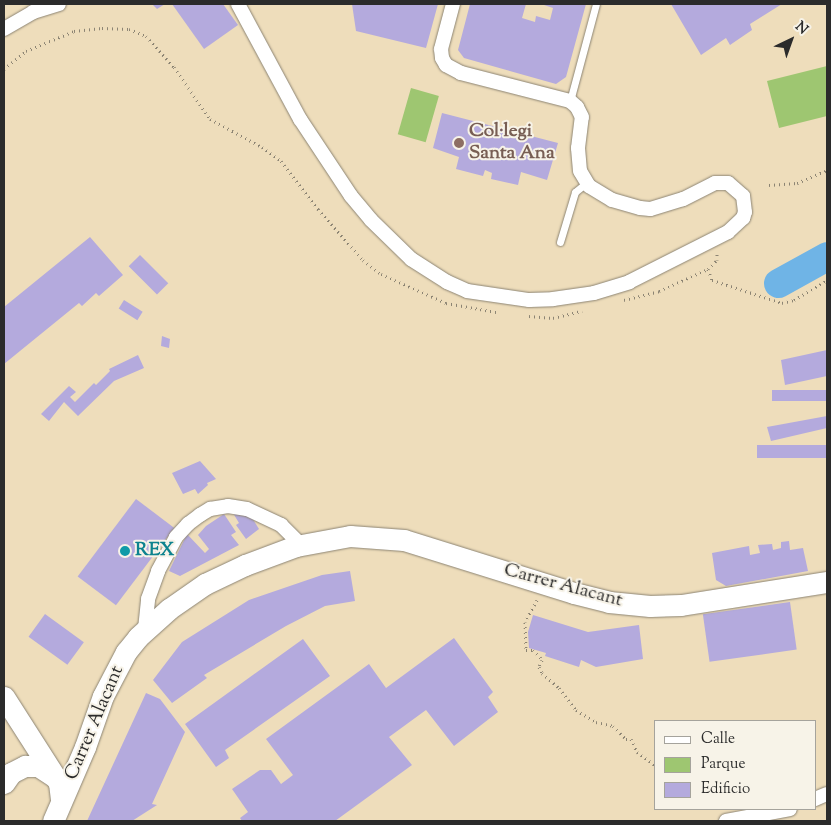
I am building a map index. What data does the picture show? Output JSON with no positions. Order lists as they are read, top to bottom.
{
  "streets": {
    "main road": ["Carrer Alacant"]
  },
  "places": ["Col·legi Santa Ana", "REX"],
  "legend": ["Calle", "Parque", "Edificio"],
  "north": "top right"
}
